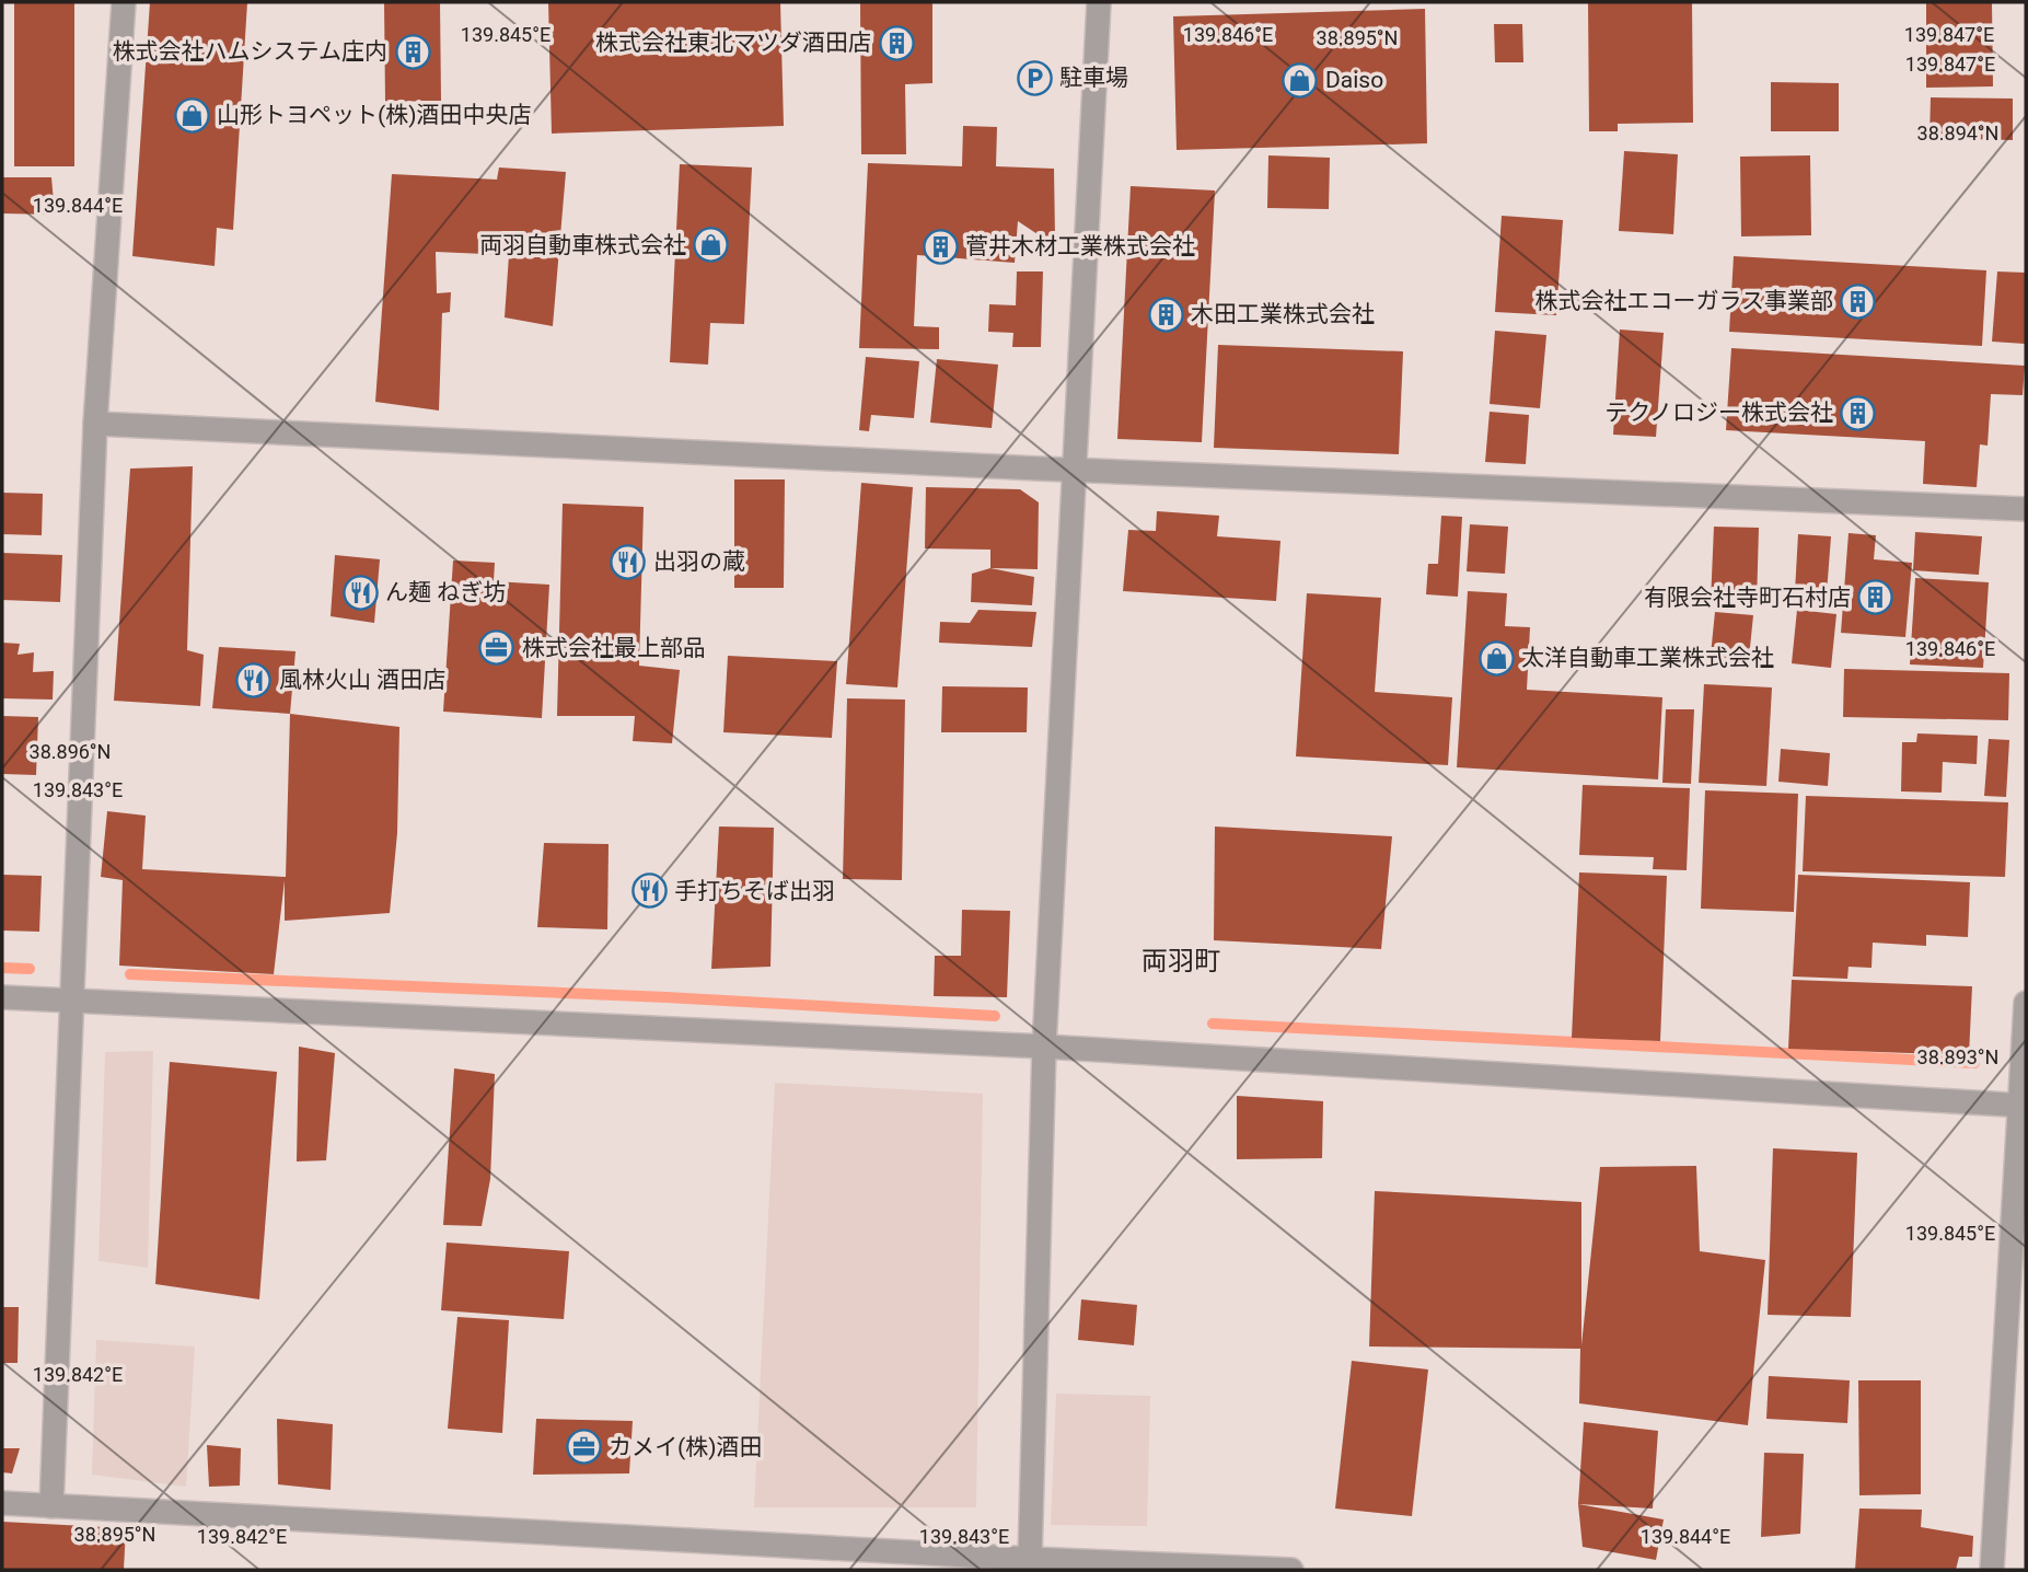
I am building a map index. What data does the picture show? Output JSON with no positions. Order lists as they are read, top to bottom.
{
  "districts": ["両羽町"],
  "places": {
    "building": [
      "株式会社東北マツダ酒田店",
      "株式会社ハムシステム庄内",
      "菅井木材工業株式会社",
      "株式会社エコーガラス事業部",
      "木田工業株式会社",
      "テクノロジー株式会社",
      "有限会社寺町石村店"
    ],
    "parking": ["駐車場"],
    "shop": [
      "Daiso",
      "山形トヨペット(株)酒田中央店",
      "両羽自動車株式会社",
      "太洋自動車工業株式会社"
    ],
    "restaurant": [
      "出羽の蔵",
      "ん麺 ねぎ坊",
      "風林火山 酒田店",
      "手打ちそば出羽"
    ],
    "office": ["株式会社最上部品", "カメイ(株)酒田"]
  },
  "coordinates": [
    "139.845°E",
    "139.846°E",
    "139.847°E",
    "38.895°N",
    "38.894°N",
    "139.844°E",
    "38.896°N",
    "139.843°E",
    "38.893°N",
    "139.842°E"
  ]
}
